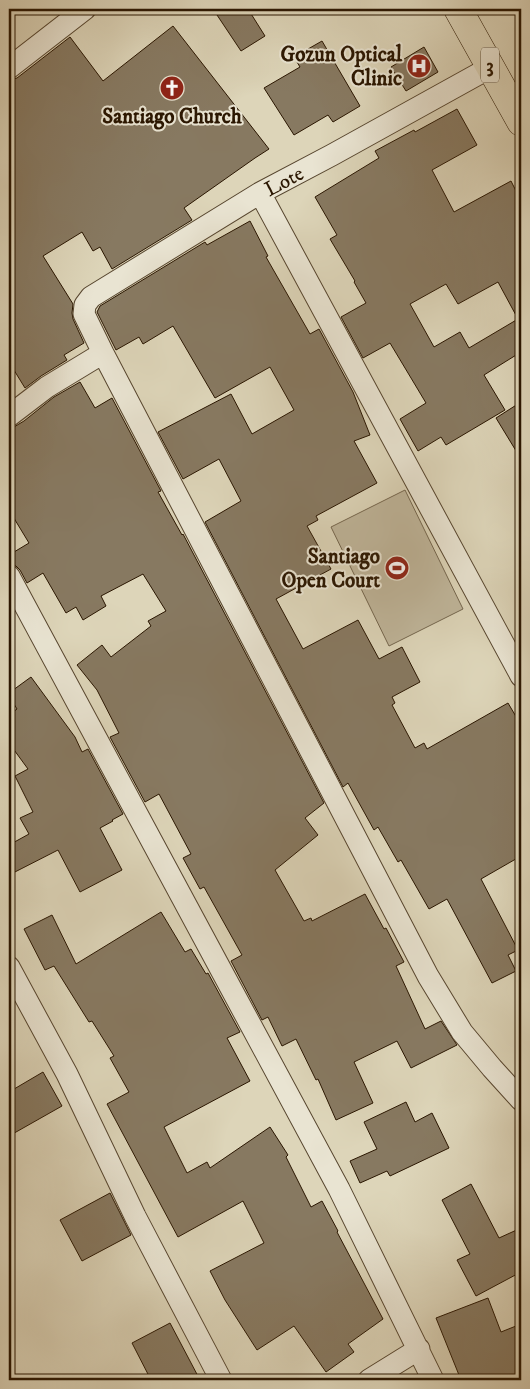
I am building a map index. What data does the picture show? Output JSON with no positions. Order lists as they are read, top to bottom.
{
  "streets": {
    "highway": ["3"],
    "street": ["Lote"]
  },
  "crossings": [
    ["3", "Lote"]
  ],
  "places": {
    "hospital": ["Gozun Optical Clinic"],
    "church": ["Santiago Church"],
    "sports": ["Santiago Open Court"]
  }
}
